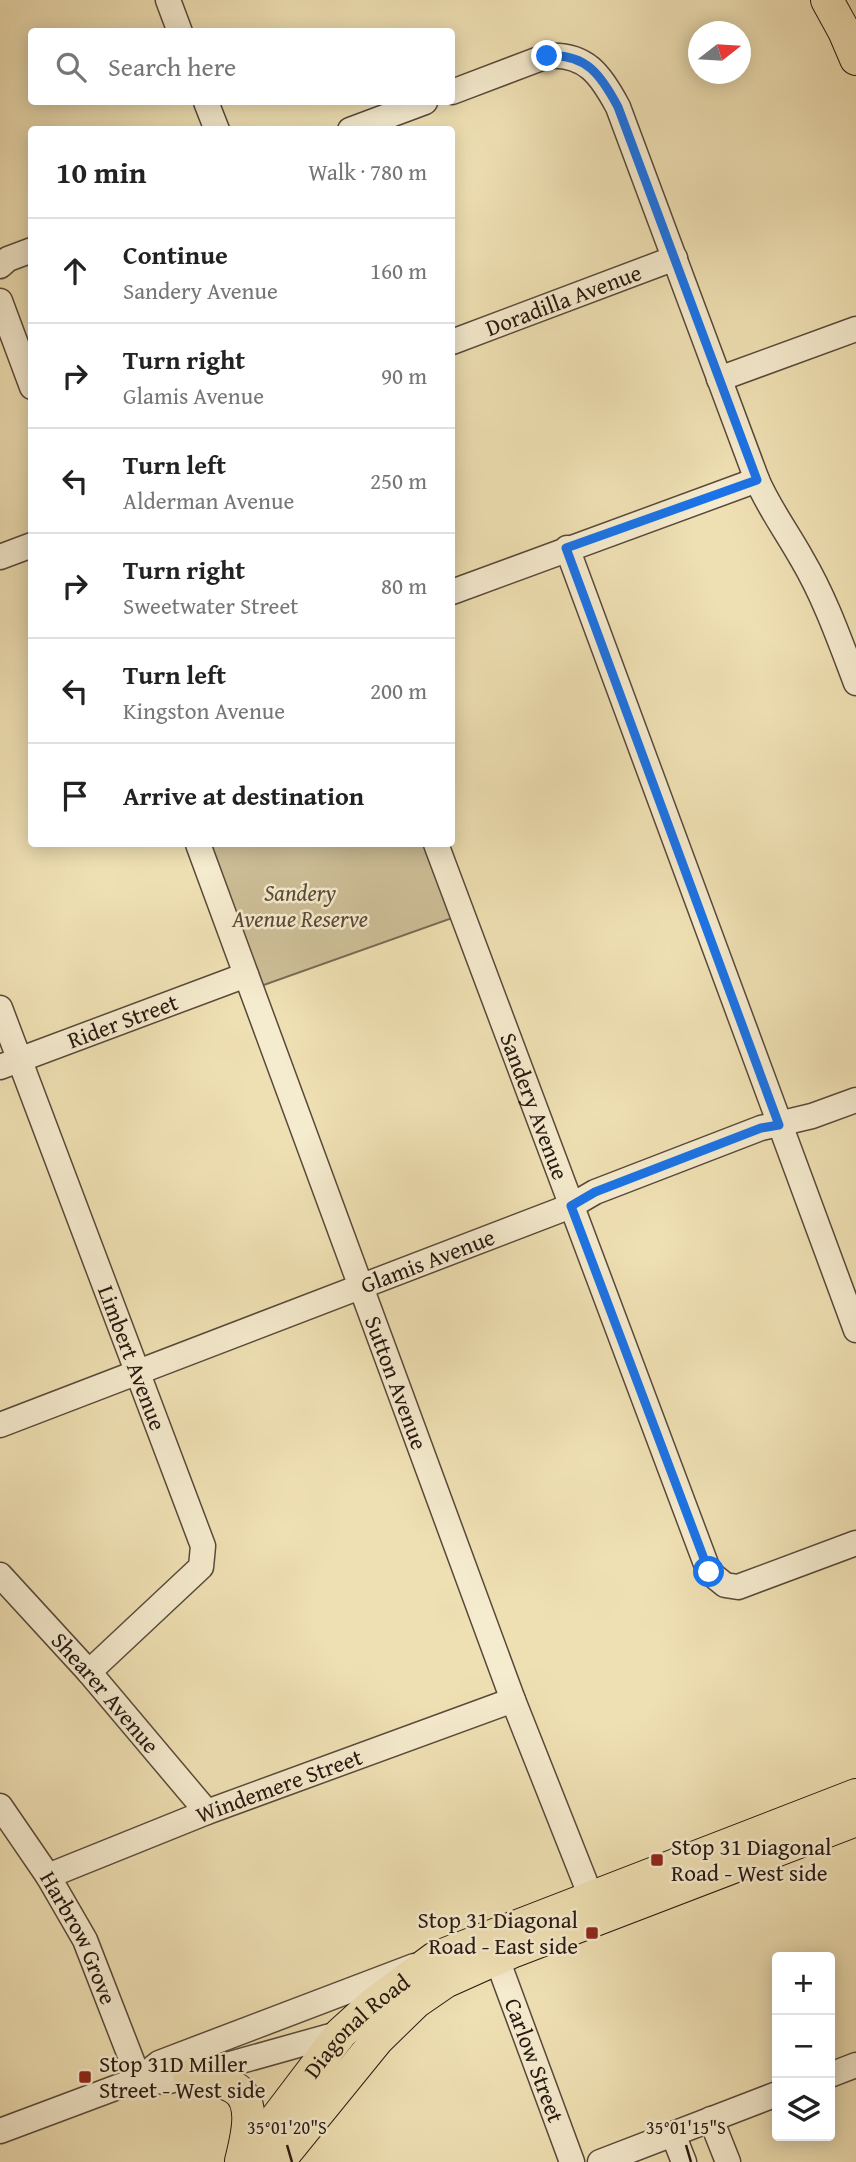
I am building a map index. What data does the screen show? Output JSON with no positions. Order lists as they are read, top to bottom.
{
  "streets": {
    "main road": ["Diagonal Road"],
    "street": [
      "Doradilla Avenue",
      "Rider Street",
      "Sandery Avenue",
      "Glamis Avenue",
      "Limbert Avenue",
      "Sutton Avenue",
      "Shearer Avenue",
      "Windemere Street",
      "Harbrow Grove",
      "Carlow Street"
    ]
  },
  "crossings": [
    ["Rider Street", "Limbert Avenue"],
    ["Rider Street", "Sutton Avenue"],
    ["Sandery Avenue", "Glamis Avenue"],
    ["Glamis Avenue", "Limbert Avenue"],
    ["Glamis Avenue", "Sutton Avenue"],
    ["Limbert Avenue", "Shearer Avenue"],
    ["Sutton Avenue", "Windemere Street"],
    ["Sutton Avenue", "Diagonal Road"],
    ["Shearer Avenue", "Windemere Street"],
    ["Windemere Street", "Harbrow Grove"],
    ["Diagonal Road", "Carlow Street"]
  ],
  "parks": ["Sandery Avenue Reserve"],
  "places": {
    "transit": ["Stop 31 Diagonal Road - West side", "Stop 31 Diagonal Road - East side", "Stop 31D Miller Street - West side"]
  },
  "north": "right",
  "page": {
    "search": "Search here",
    "heading": ["10 min", "Walk · 780 m"],
    "list": [
      ["Continue", "Sandery Avenue", "160 m"],
      ["Turn right", "Glamis Avenue", "90 m"],
      ["Turn left", "Alderman Avenue", "250 m"],
      ["Turn right", "Sweetwater Street", "80 m"],
      ["Turn left", "Kingston Avenue", "200 m"],
      "Arrive at destination"
    ],
    "map_buttons": ["+", "−"]
  },
  "coordinates": ["35°01'20\"S", "35°01'15\"S"]
}
